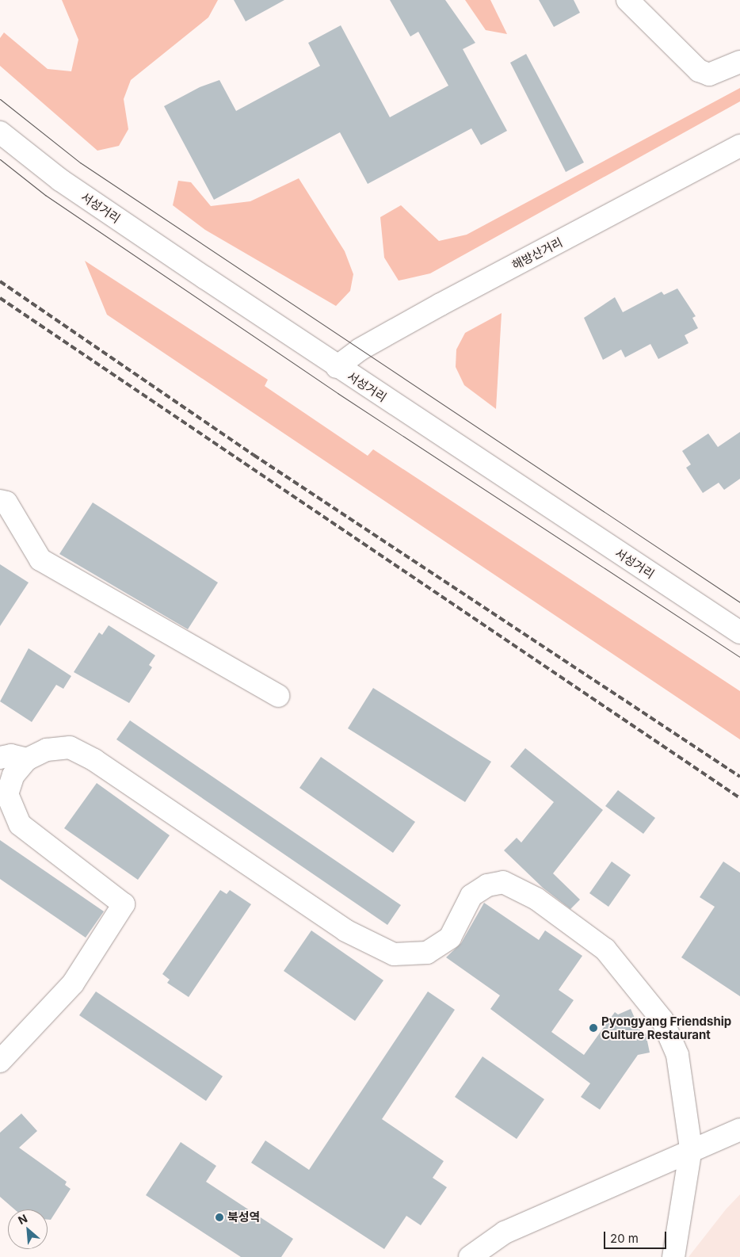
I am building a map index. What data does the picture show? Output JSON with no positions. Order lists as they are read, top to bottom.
{
  "streets": {
    "street": ["서성거리", "해방산거리"]
  },
  "crossings": [
    ["서성거리", "해방산거리"]
  ],
  "places": ["Pyongyang Friendship Culture Restaurant", "북성역"],
  "scale_bar": "20 m",
  "north": "top left"
}
